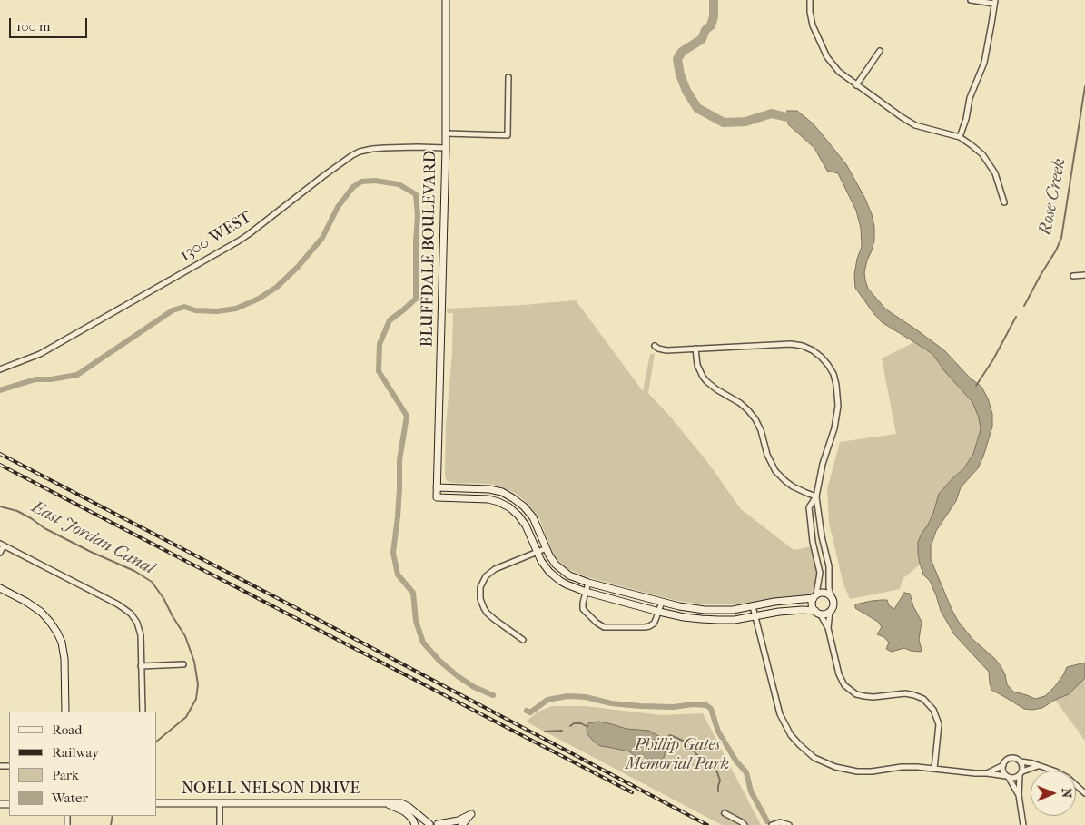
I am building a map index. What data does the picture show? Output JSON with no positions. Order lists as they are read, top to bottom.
{
  "streets": {
    "street": ["1300 WEST", "BLUFFDALE BOULEVARD", "NOELL NELSON DRIVE"]
  },
  "crossings": [
    ["1300 WEST", "BLUFFDALE BOULEVARD"]
  ],
  "water": ["Rose Creek", "East Jordan Canal"],
  "parks": ["Phillip Gates Memorial Park"],
  "legend": [
    "Road",
    "Railway",
    "Park",
    "Water"
  ],
  "scale_bar": "100 m",
  "north": "right"
}
